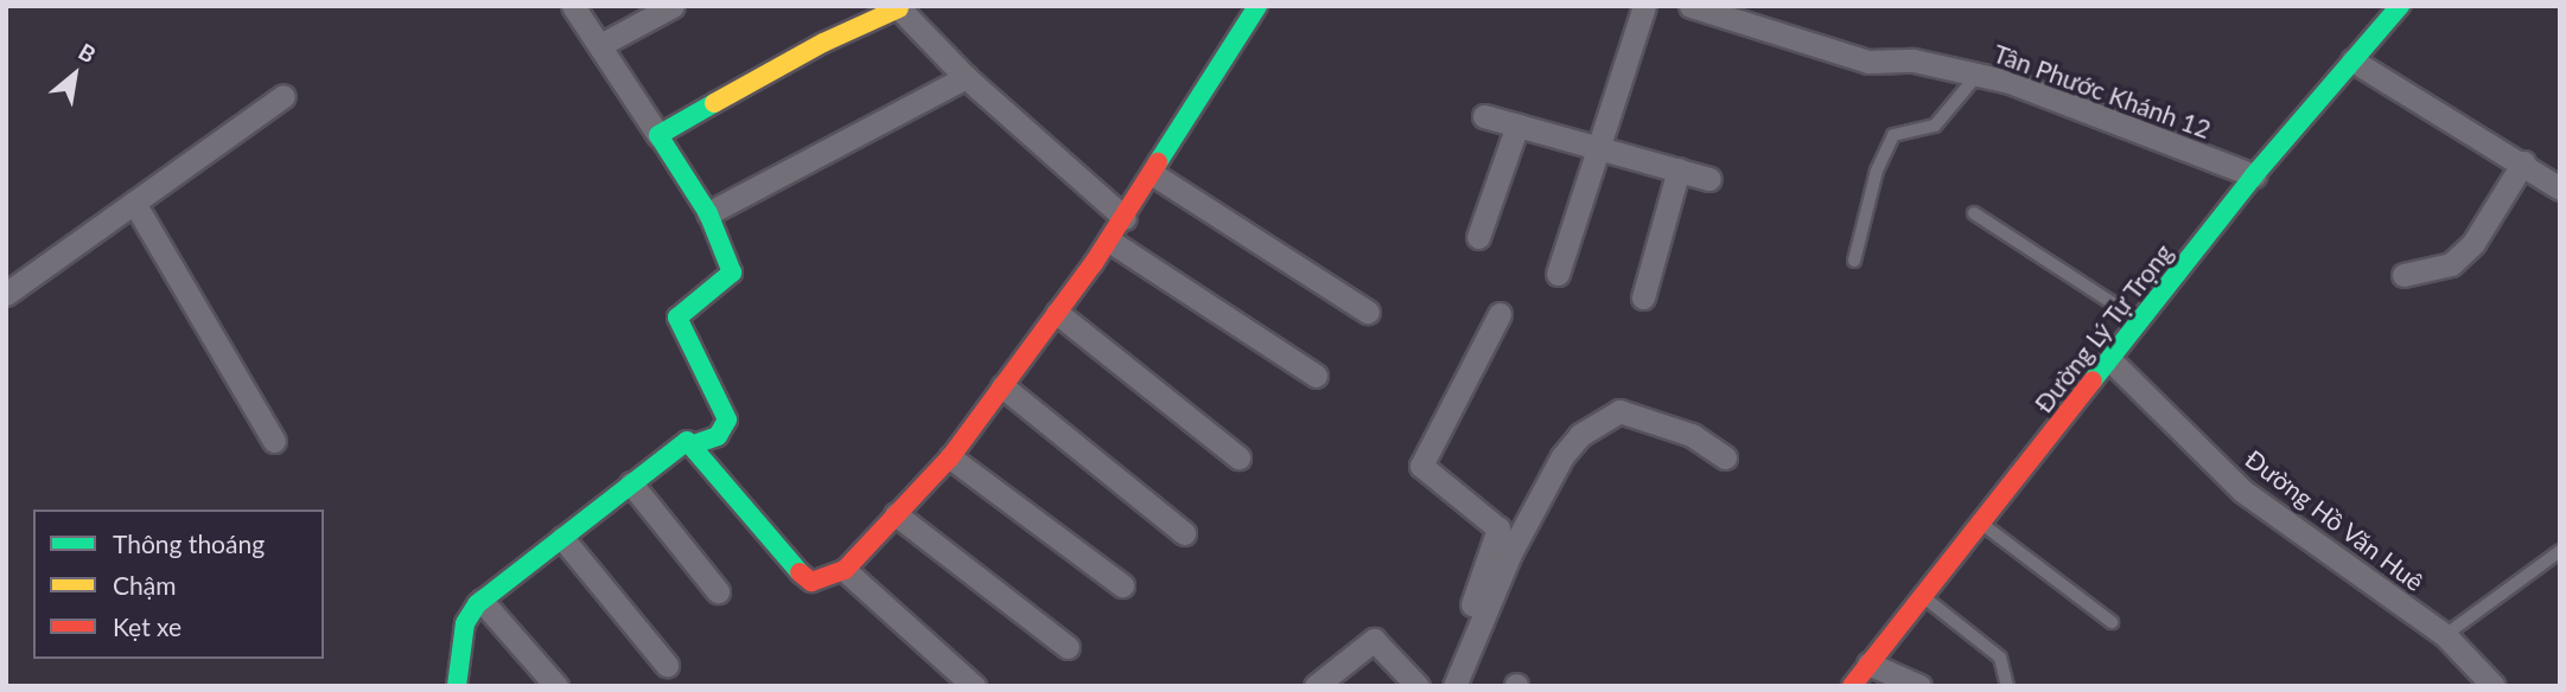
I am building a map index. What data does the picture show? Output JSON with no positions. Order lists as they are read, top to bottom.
{
  "streets": {
    "street": ["Tân Phước Khánh 12", "Đường Lý Tự Trọng", "Đường Hồ Văn Huê"]
  },
  "crossings": [
    ["Tân Phước Khánh 12", "Đường Lý Tự Trọng"],
    ["Đường Lý Tự Trọng", "Đường Hồ Văn Huê"]
  ],
  "legend": ["Thông thoáng", "Chậm", "Kẹt xe"],
  "north": "top right"
}
